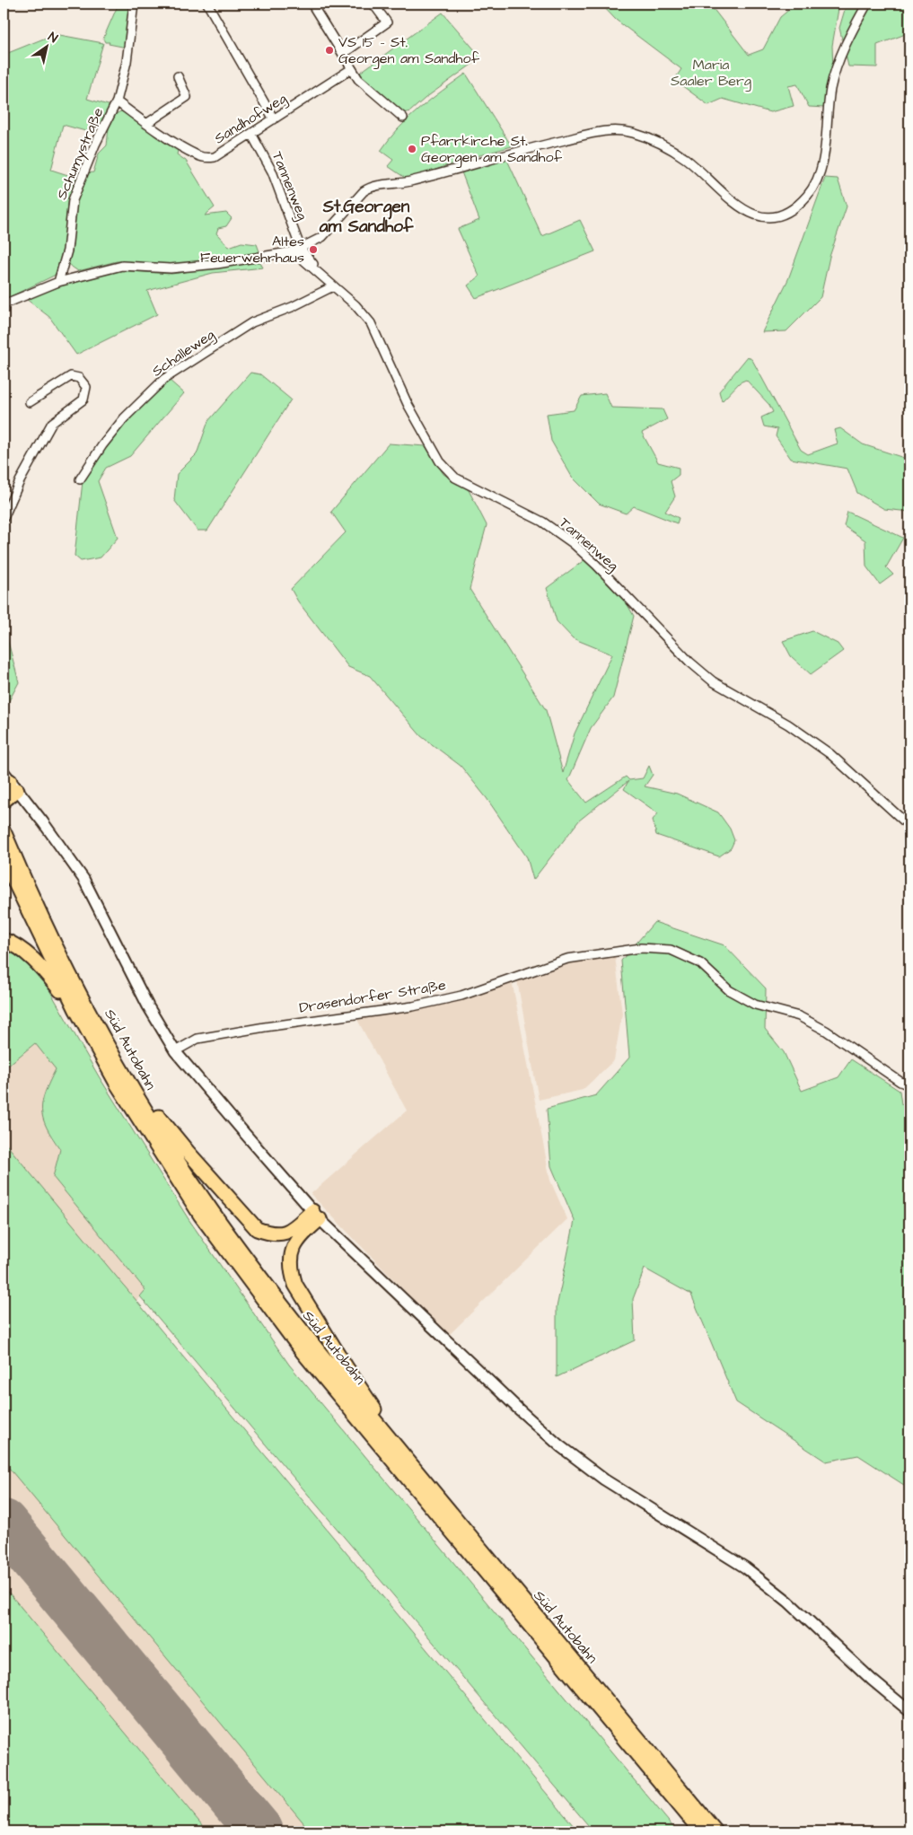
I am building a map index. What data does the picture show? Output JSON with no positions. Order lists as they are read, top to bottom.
{
  "streets": {
    "highway": ["Süd Autobahn"],
    "street": [
      "Sandhofweg",
      "Schumystraße",
      "Tannenweg",
      "Schalleweg",
      "Drasendorfer Straße"
    ]
  },
  "crossings": [
    ["Sandhofweg", "Schumystraße"],
    ["Sandhofweg", "Tannenweg"],
    ["Tannenweg", "Schalleweg"]
  ],
  "districts": ["St.Georgen am Sandhof"],
  "parks": ["Maria Saaler Berg"],
  "places": ["VS 15 - St. Georgen am Sandhof", "Pfarrkirche St. Georgen am Sandhof", "Altes Feuerwehrhaus"],
  "north": "top right"
}
